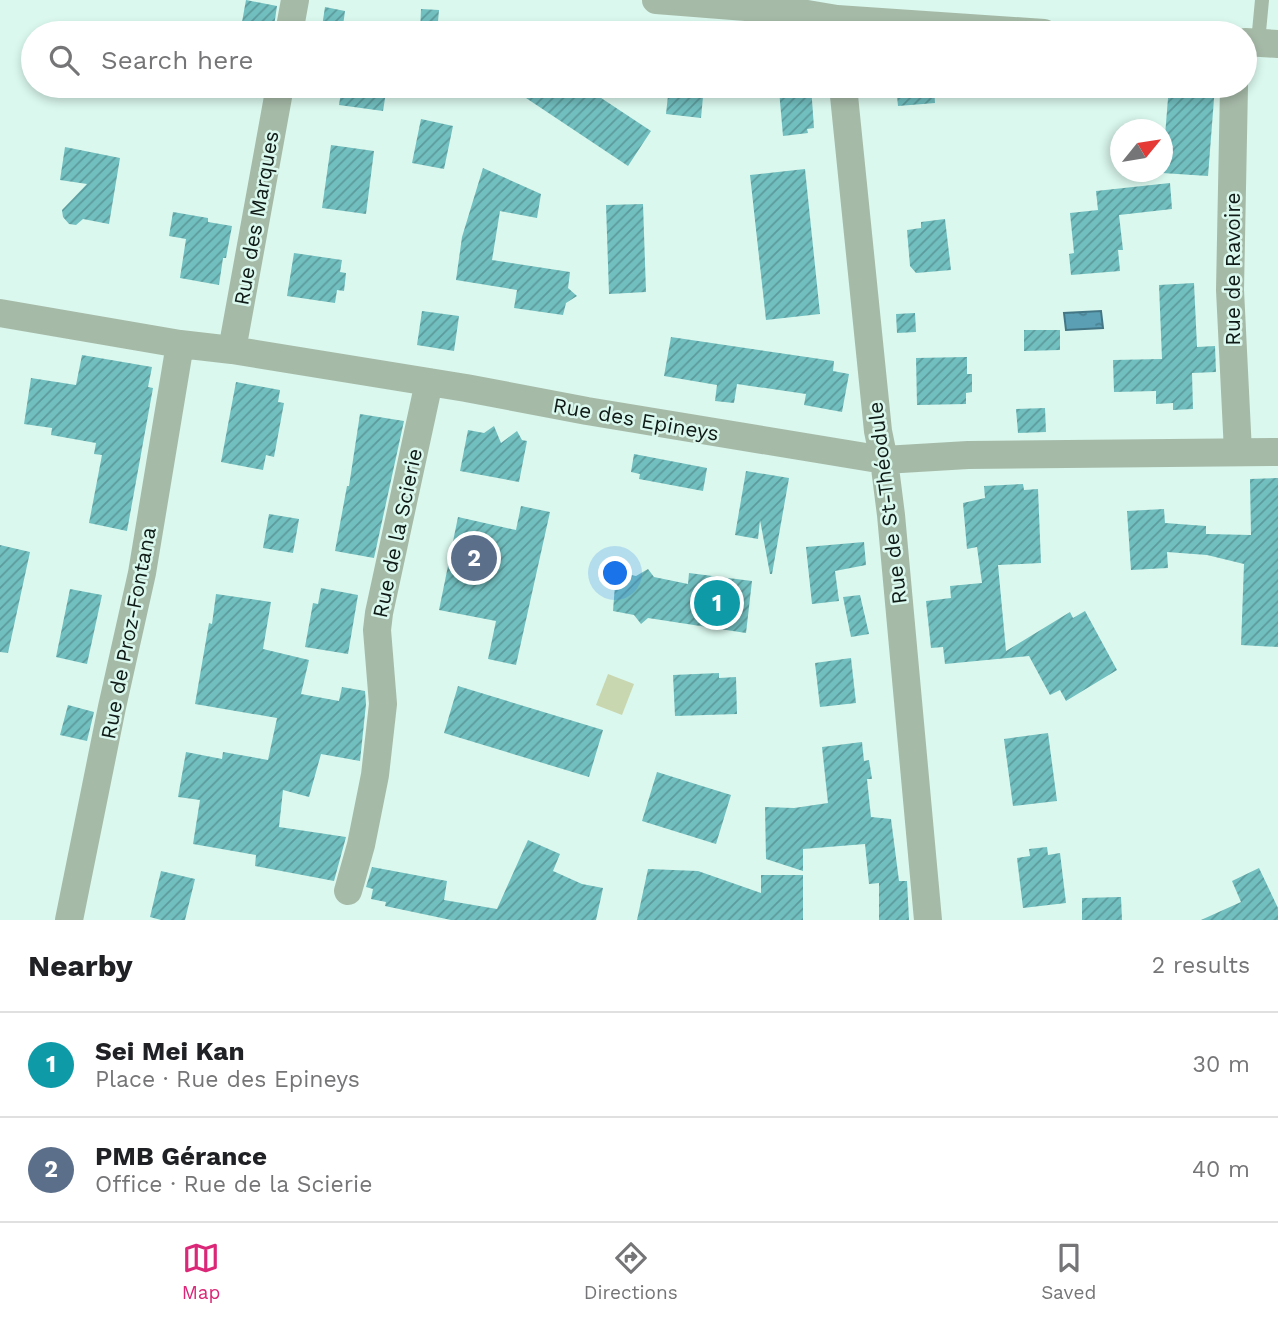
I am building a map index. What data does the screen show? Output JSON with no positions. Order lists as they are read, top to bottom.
{
  "streets": {
    "street": [
      "Rue des Marques",
      "Rue de Ravoire",
      "Rue des Epineys",
      "Rue de St-Théodule",
      "Rue de la Scierie",
      "Rue de Proz-Fontana"
    ]
  },
  "crossings": [
    ["Rue des Marques", "Rue des Epineys"],
    ["Rue de Ravoire", "Rue des Epineys"],
    ["Rue des Epineys", "Rue de St-Théodule"],
    ["Rue des Epineys", "Rue de la Scierie"],
    ["Rue des Epineys", "Rue de Proz-Fontana"]
  ],
  "north": "top right",
  "page": {
    "search": "Search here",
    "pins": ["2", "1"],
    "heading": ["Nearby", "2 results"],
    "list": [
      {
        "mark": "1",
        "name": "Sei Mei Kan",
        "note": "Place · Rue des Epineys",
        "value": "30 m"
      },
      {
        "mark": "2",
        "name": "PMB Gérance",
        "note": "Office · Rue de la Scierie",
        "value": "40 m"
      }
    ],
    "nav": ["Map", "Directions", "Saved"]
  }
}
